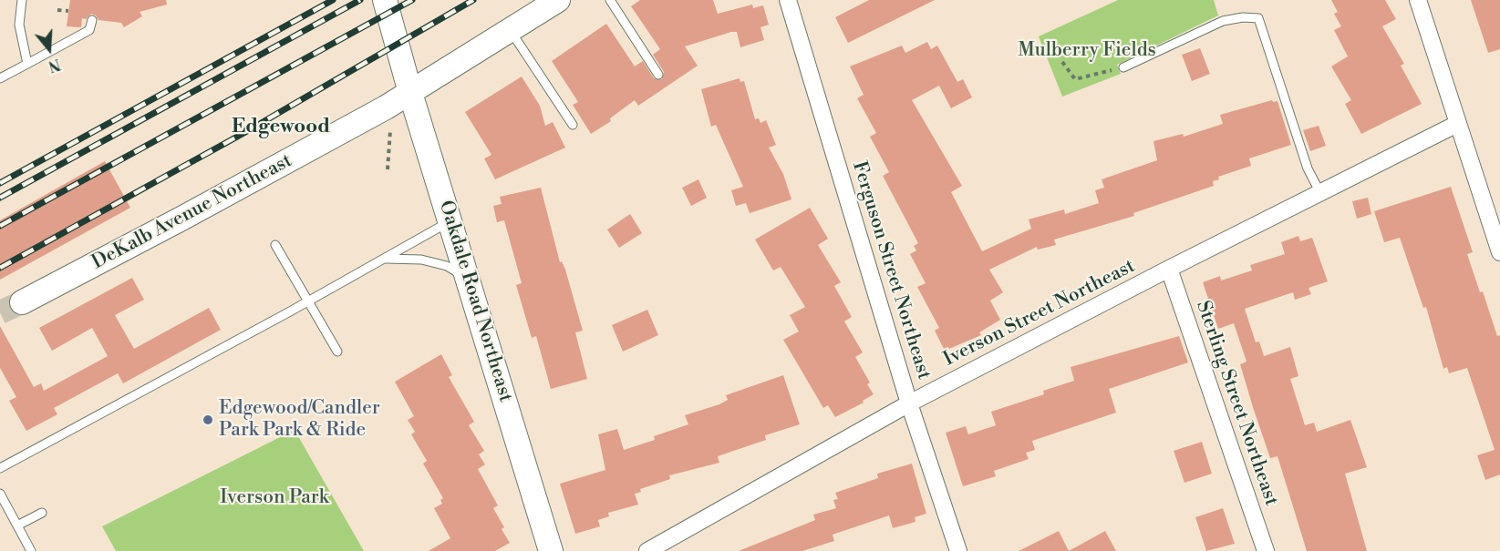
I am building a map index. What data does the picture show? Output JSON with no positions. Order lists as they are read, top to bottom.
{
  "streets": {
    "main road": ["DeKalb Avenue Northeast", "Oakdale Road Northeast"],
    "street": ["Ferguson Street Northeast", "Iverson Street Northeast", "Sterling Street Northeast"]
  },
  "crossings": [
    ["DeKalb Avenue Northeast", "Oakdale Road Northeast"],
    ["Ferguson Street Northeast", "Iverson Street Northeast"],
    ["Iverson Street Northeast", "Sterling Street Northeast"]
  ],
  "districts": ["Edgewood"],
  "parks": ["Mulberry Fields", "Iverson Park"],
  "places": ["Edgewood/Candler Park Park & Ride"],
  "north": "bottom"
}
